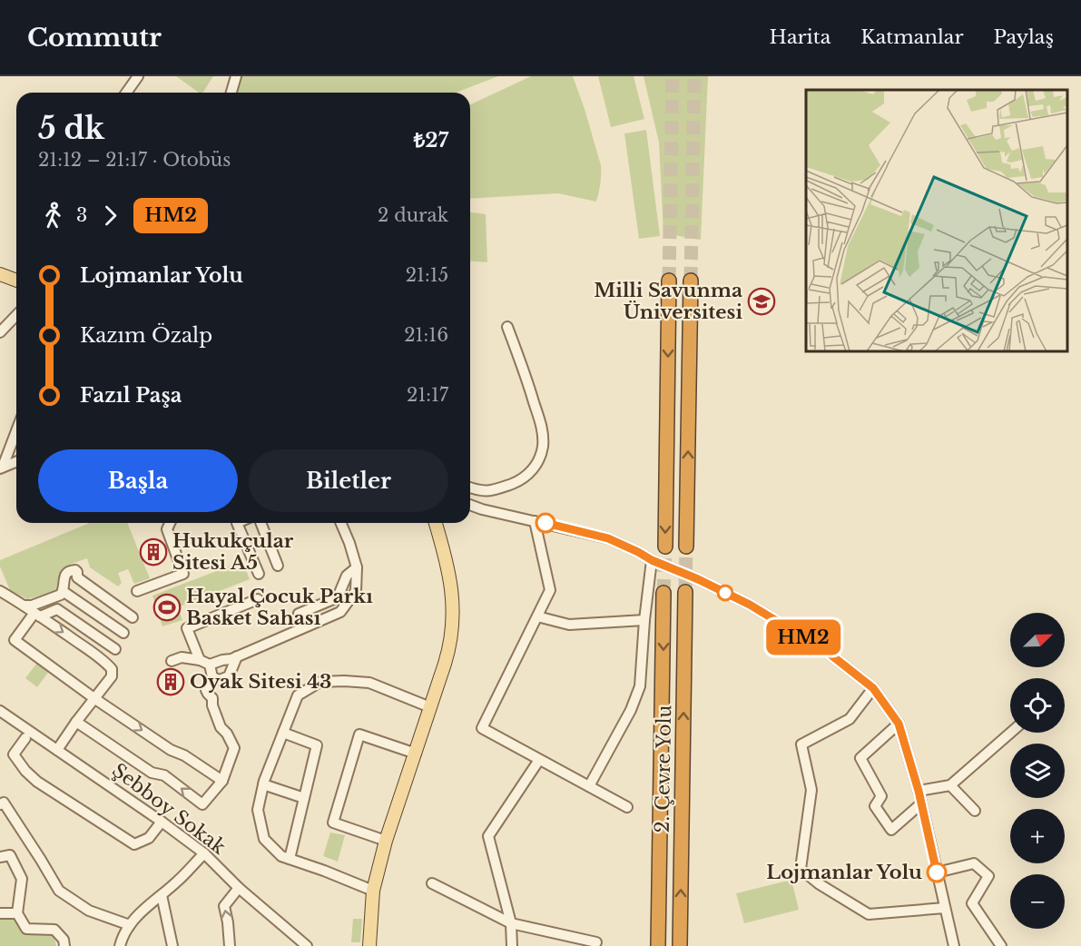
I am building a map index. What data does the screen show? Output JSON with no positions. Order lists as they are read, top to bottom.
{
  "streets": {
    "highway": ["2. Çevre Yolu"],
    "street": ["Şebboy Sokak"]
  },
  "places": {
    "school or university": ["Milli Savunma Üniversitesi"],
    "building": ["Hukukçular Sitesi A5", "Oyak Sitesi 43"],
    "sports": ["Hayal Çocuk Parkı Basket Sahası"],
    "other": ["Lojmanlar Yolu"]
  },
  "lines": ["bus line HM2"],
  "north": "top right",
  "page": {
    "header": "Commutr",
    "nav": ["Harita", "Katmanlar", "Paylaş"],
    "on_map": "HM2",
    "heading": ["5 dk", "21:12 – 21:17 · Otobüs", "₺27"],
    "legs": ["3", "HM2", "2 durak"],
    "list": [
      {
        "name": "Lojmanlar Yolu",
        "value": "21:15"
      },
      {
        "name": "Kazım Özalp",
        "value": "21:16"
      },
      {
        "name": "Fazıl Paşa",
        "value": "21:17"
      }
    ],
    "buttons": ["Başla", "Biletler"],
    "map_buttons": ["+", "−"]
  }
}
